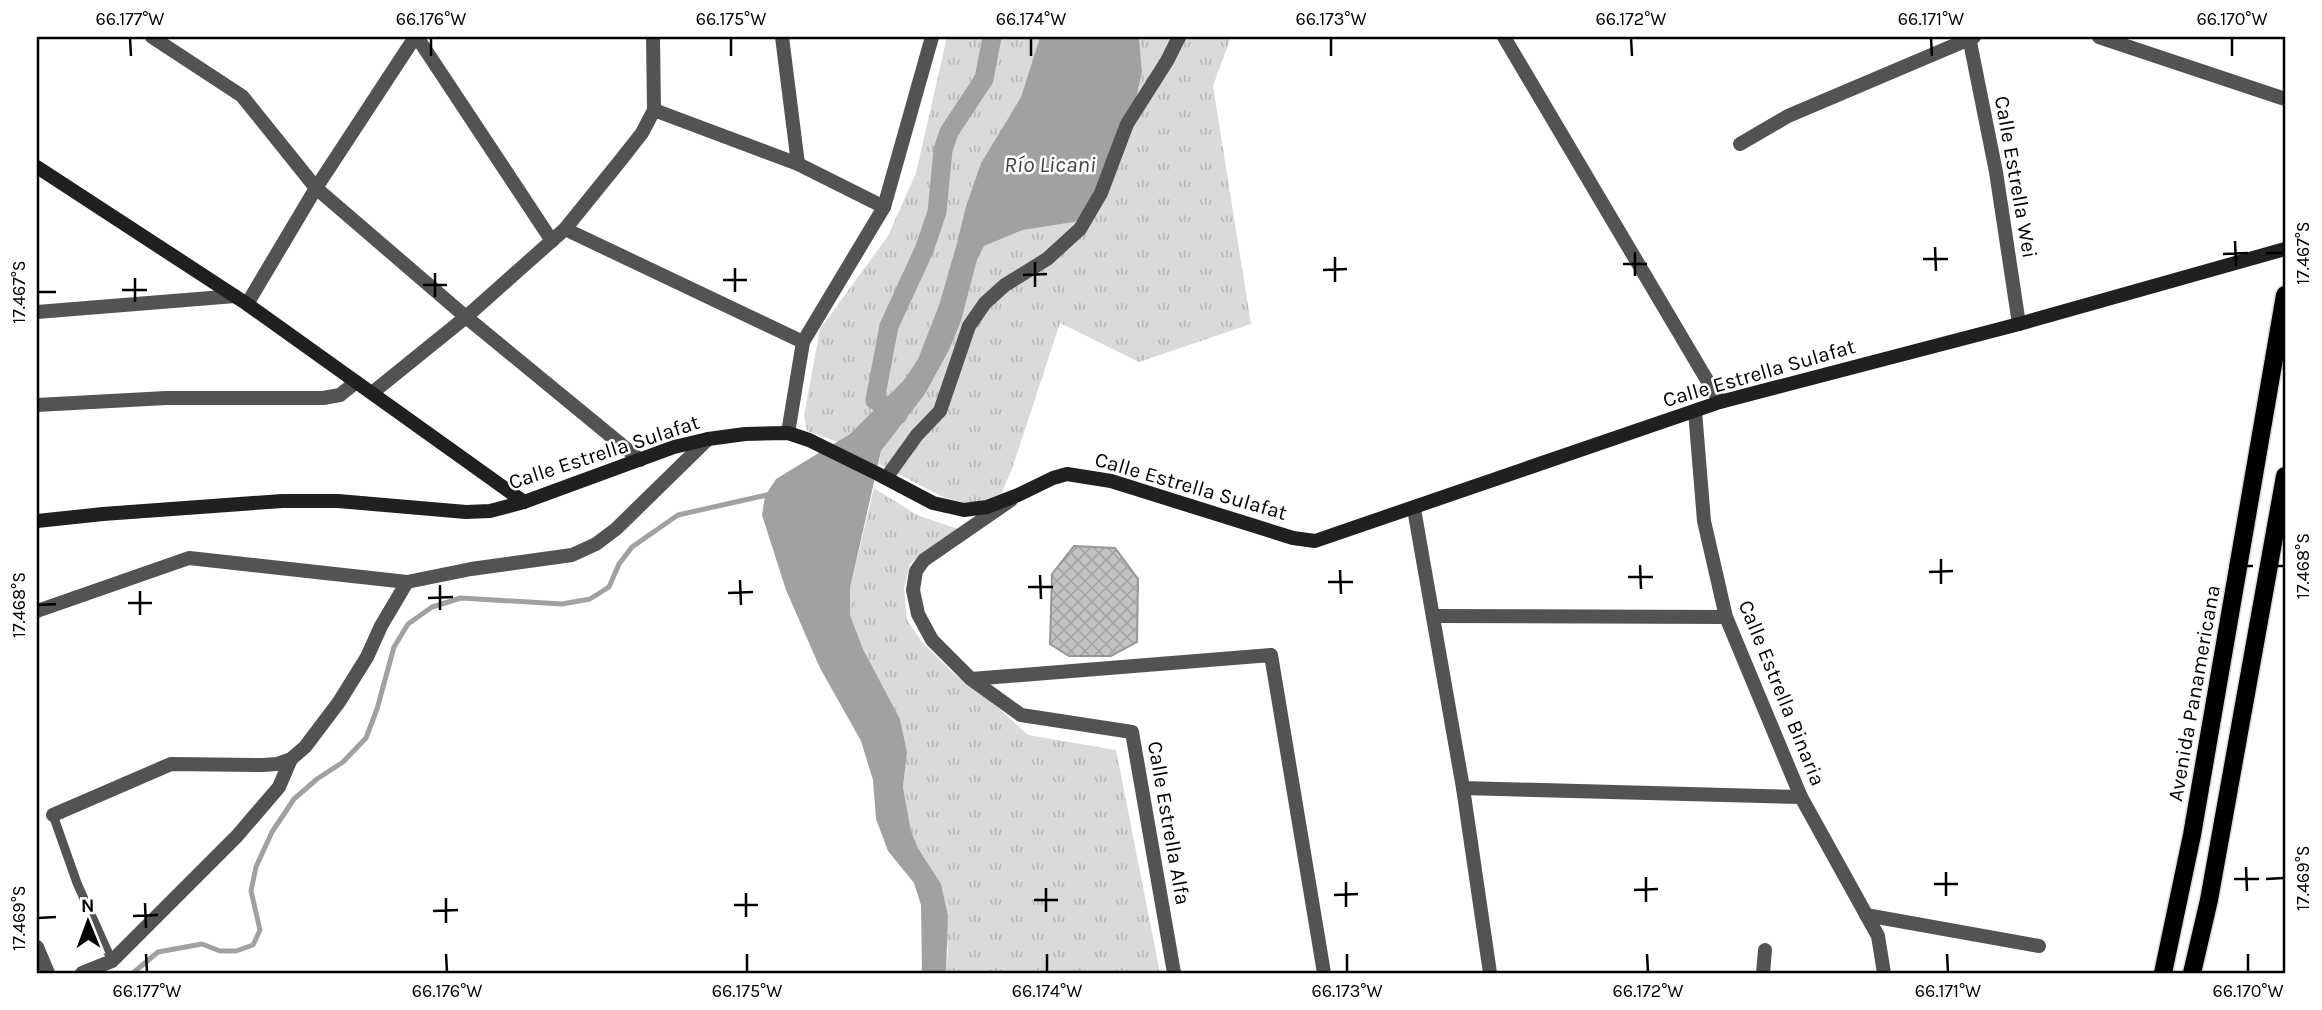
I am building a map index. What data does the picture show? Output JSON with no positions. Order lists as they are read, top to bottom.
{
  "streets": {
    "main road": ["Avenida Panamericana"],
    "street": [
      "Calle Estrella Wei",
      "Calle Estrella Sulafat",
      "Calle Estrella Binaria",
      "Calle Estrella Alfa"
    ]
  },
  "crossings": [
    ["Calle Estrella Wei", "Calle Estrella Sulafat"],
    ["Calle Estrella Sulafat", "Calle Estrella Binaria"],
    ["Calle Estrella Sulafat", "Calle Estrella Alfa"]
  ],
  "water": ["Río Licani"],
  "north": "top",
  "coordinates": [
    "66.177°W",
    "66.176°W",
    "66.175°W",
    "66.174°W",
    "66.173°W",
    "66.172°W",
    "66.171°W",
    "66.170°W",
    "17.467°S",
    "17.468°S",
    "17.469°S"
  ]
}
